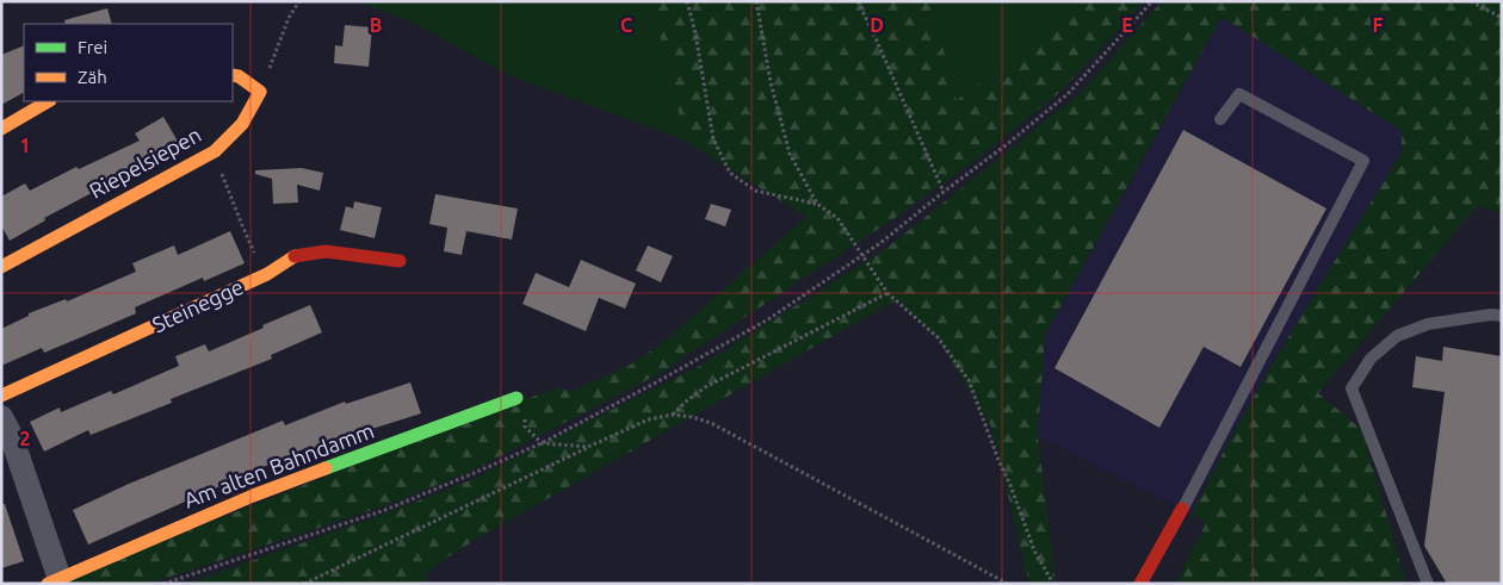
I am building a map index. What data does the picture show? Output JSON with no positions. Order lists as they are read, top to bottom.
{
  "streets": {
    "street": ["Riepelsiepen", "Steinegge", "Am alten Bahndamm"]
  },
  "legend": ["Frei", "Zäh"],
  "grid": {
    "columns": [
      "B",
      "C",
      "D",
      "E",
      "F"
    ],
    "rows": ["1", "2"]
  }
}
